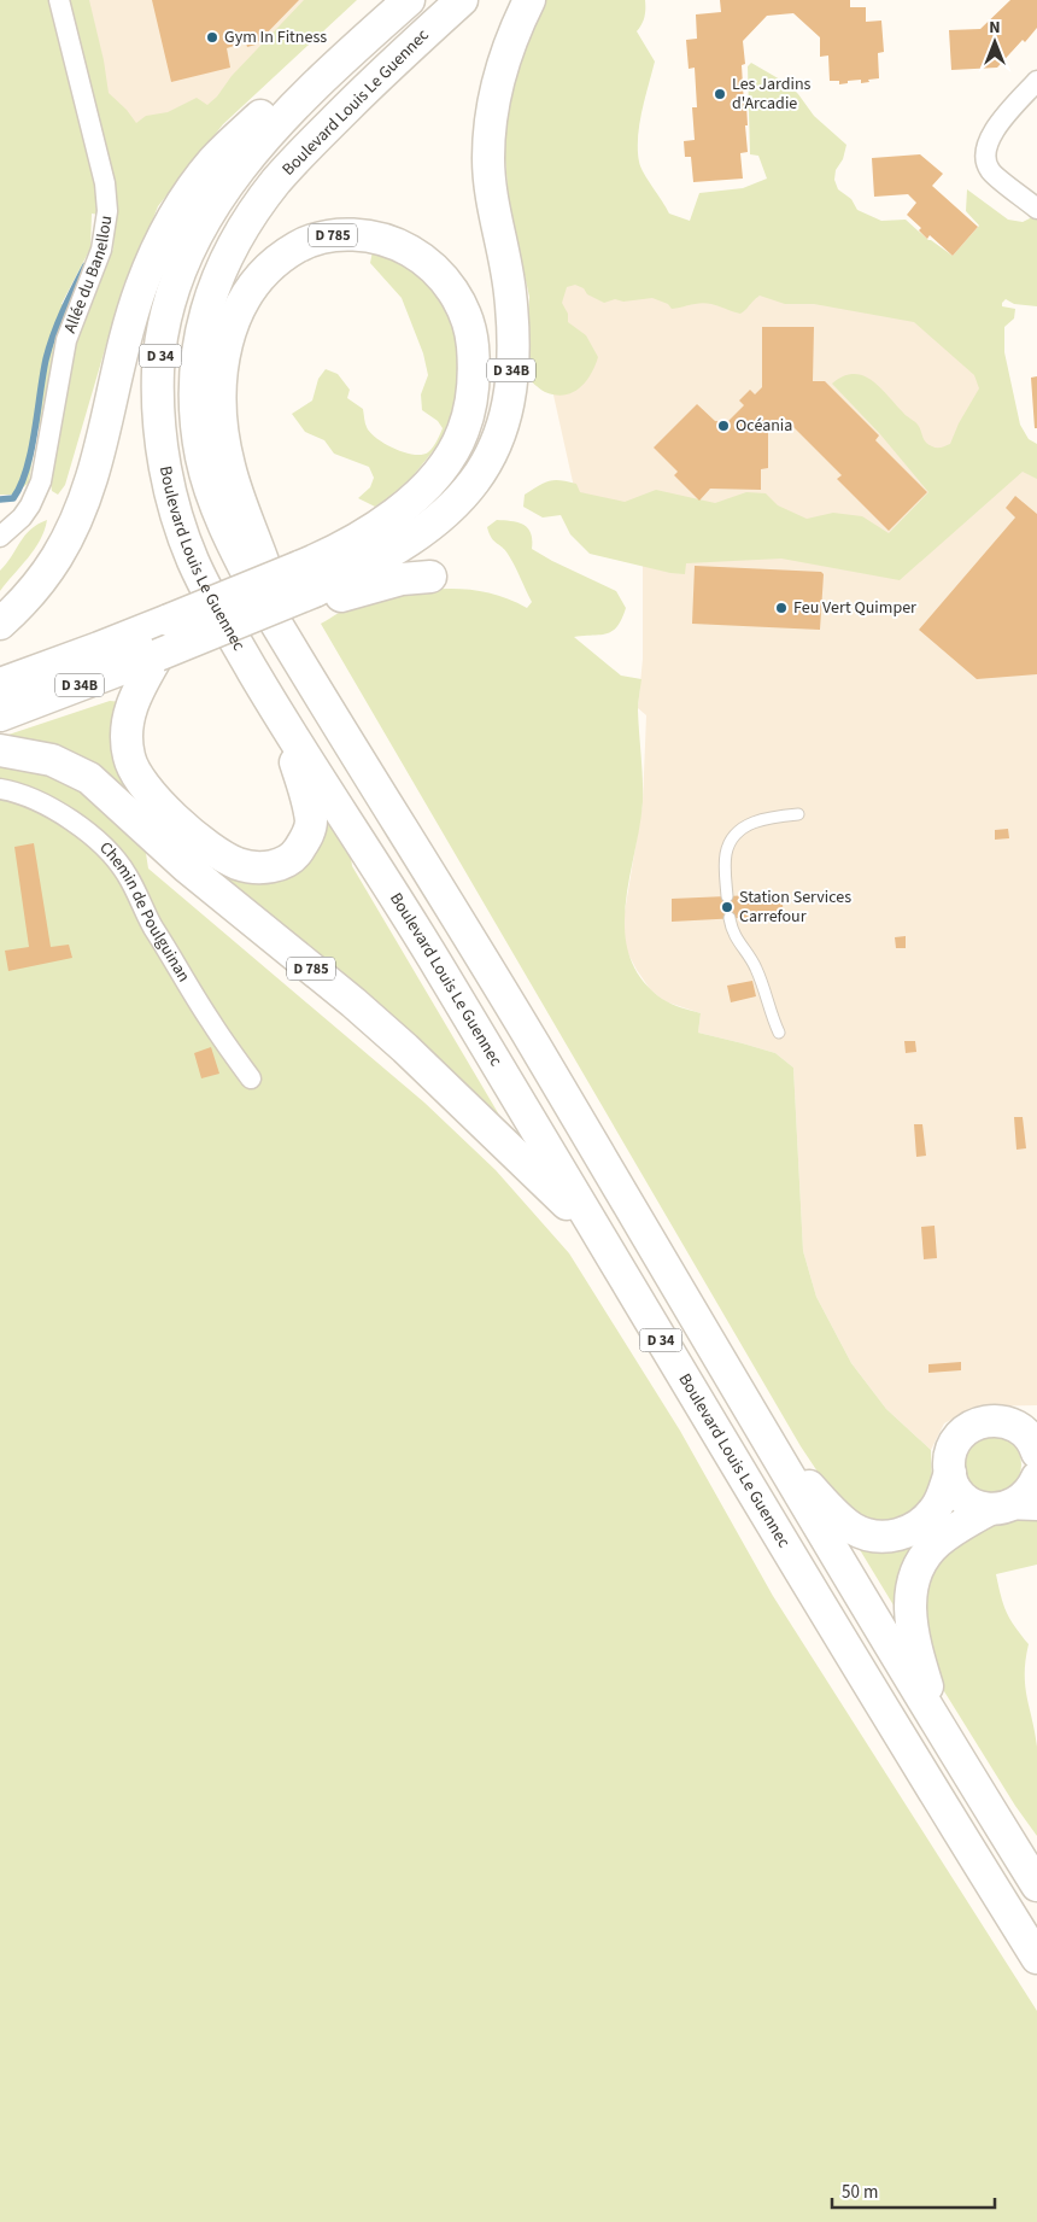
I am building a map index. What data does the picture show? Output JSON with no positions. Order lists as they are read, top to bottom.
{
  "streets": {
    "main road": [
      "Boulevard Louis Le Guennec",
      "D 785",
      "D 34",
      "D 34B"
    ],
    "street": ["Allée du Banellou", "Chemin de Poulguinan"]
  },
  "crossings": [
    ["Boulevard Louis Le Guennec", "D 785"],
    ["D 785", "D 34B"]
  ],
  "places": [
    "Gym In Fitness",
    "Les Jardins d'Arcadie",
    "Océania",
    "Feu Vert Quimper",
    "Station Services Carrefour"
  ],
  "scale_bar": "50 m",
  "north": "top"
}
